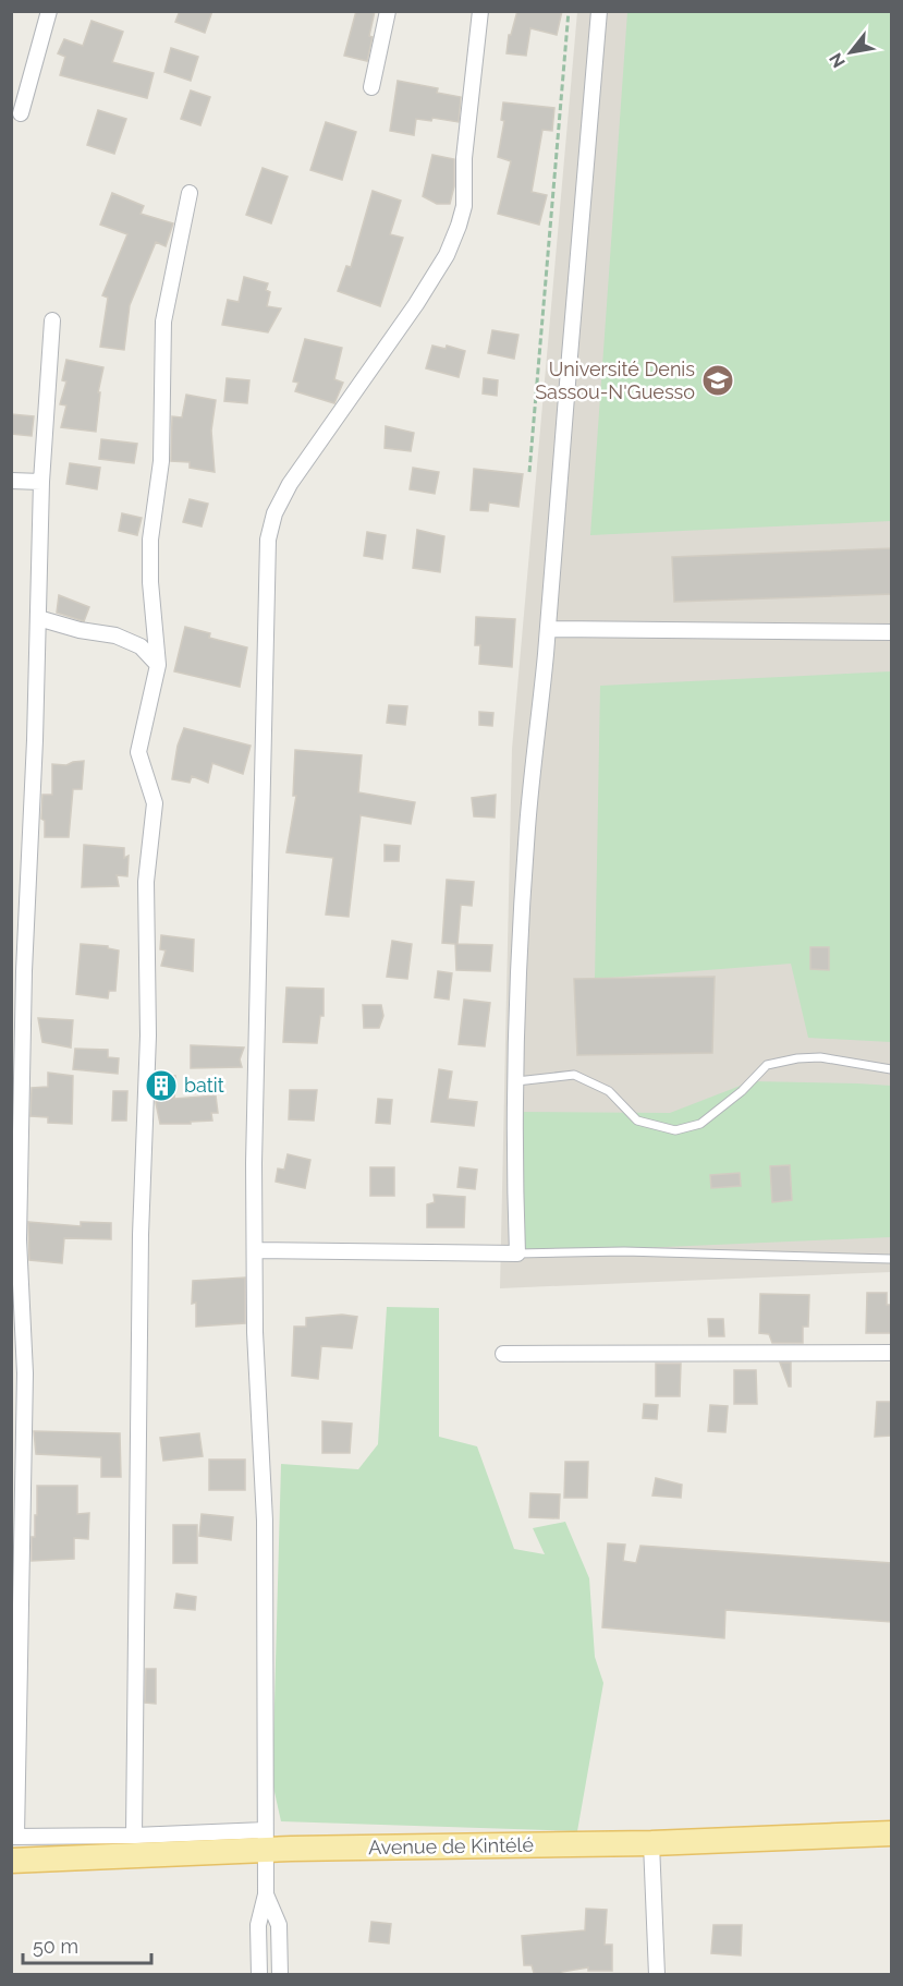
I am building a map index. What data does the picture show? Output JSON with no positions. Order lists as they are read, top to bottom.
{
  "streets": {
    "main road": ["Avenue de Kintélé"]
  },
  "places": {
    "school or university": ["Université Denis Sassou-N'Guesso"],
    "building": ["batit"]
  },
  "scale_bar": "50 m",
  "north": "bottom left"
}
